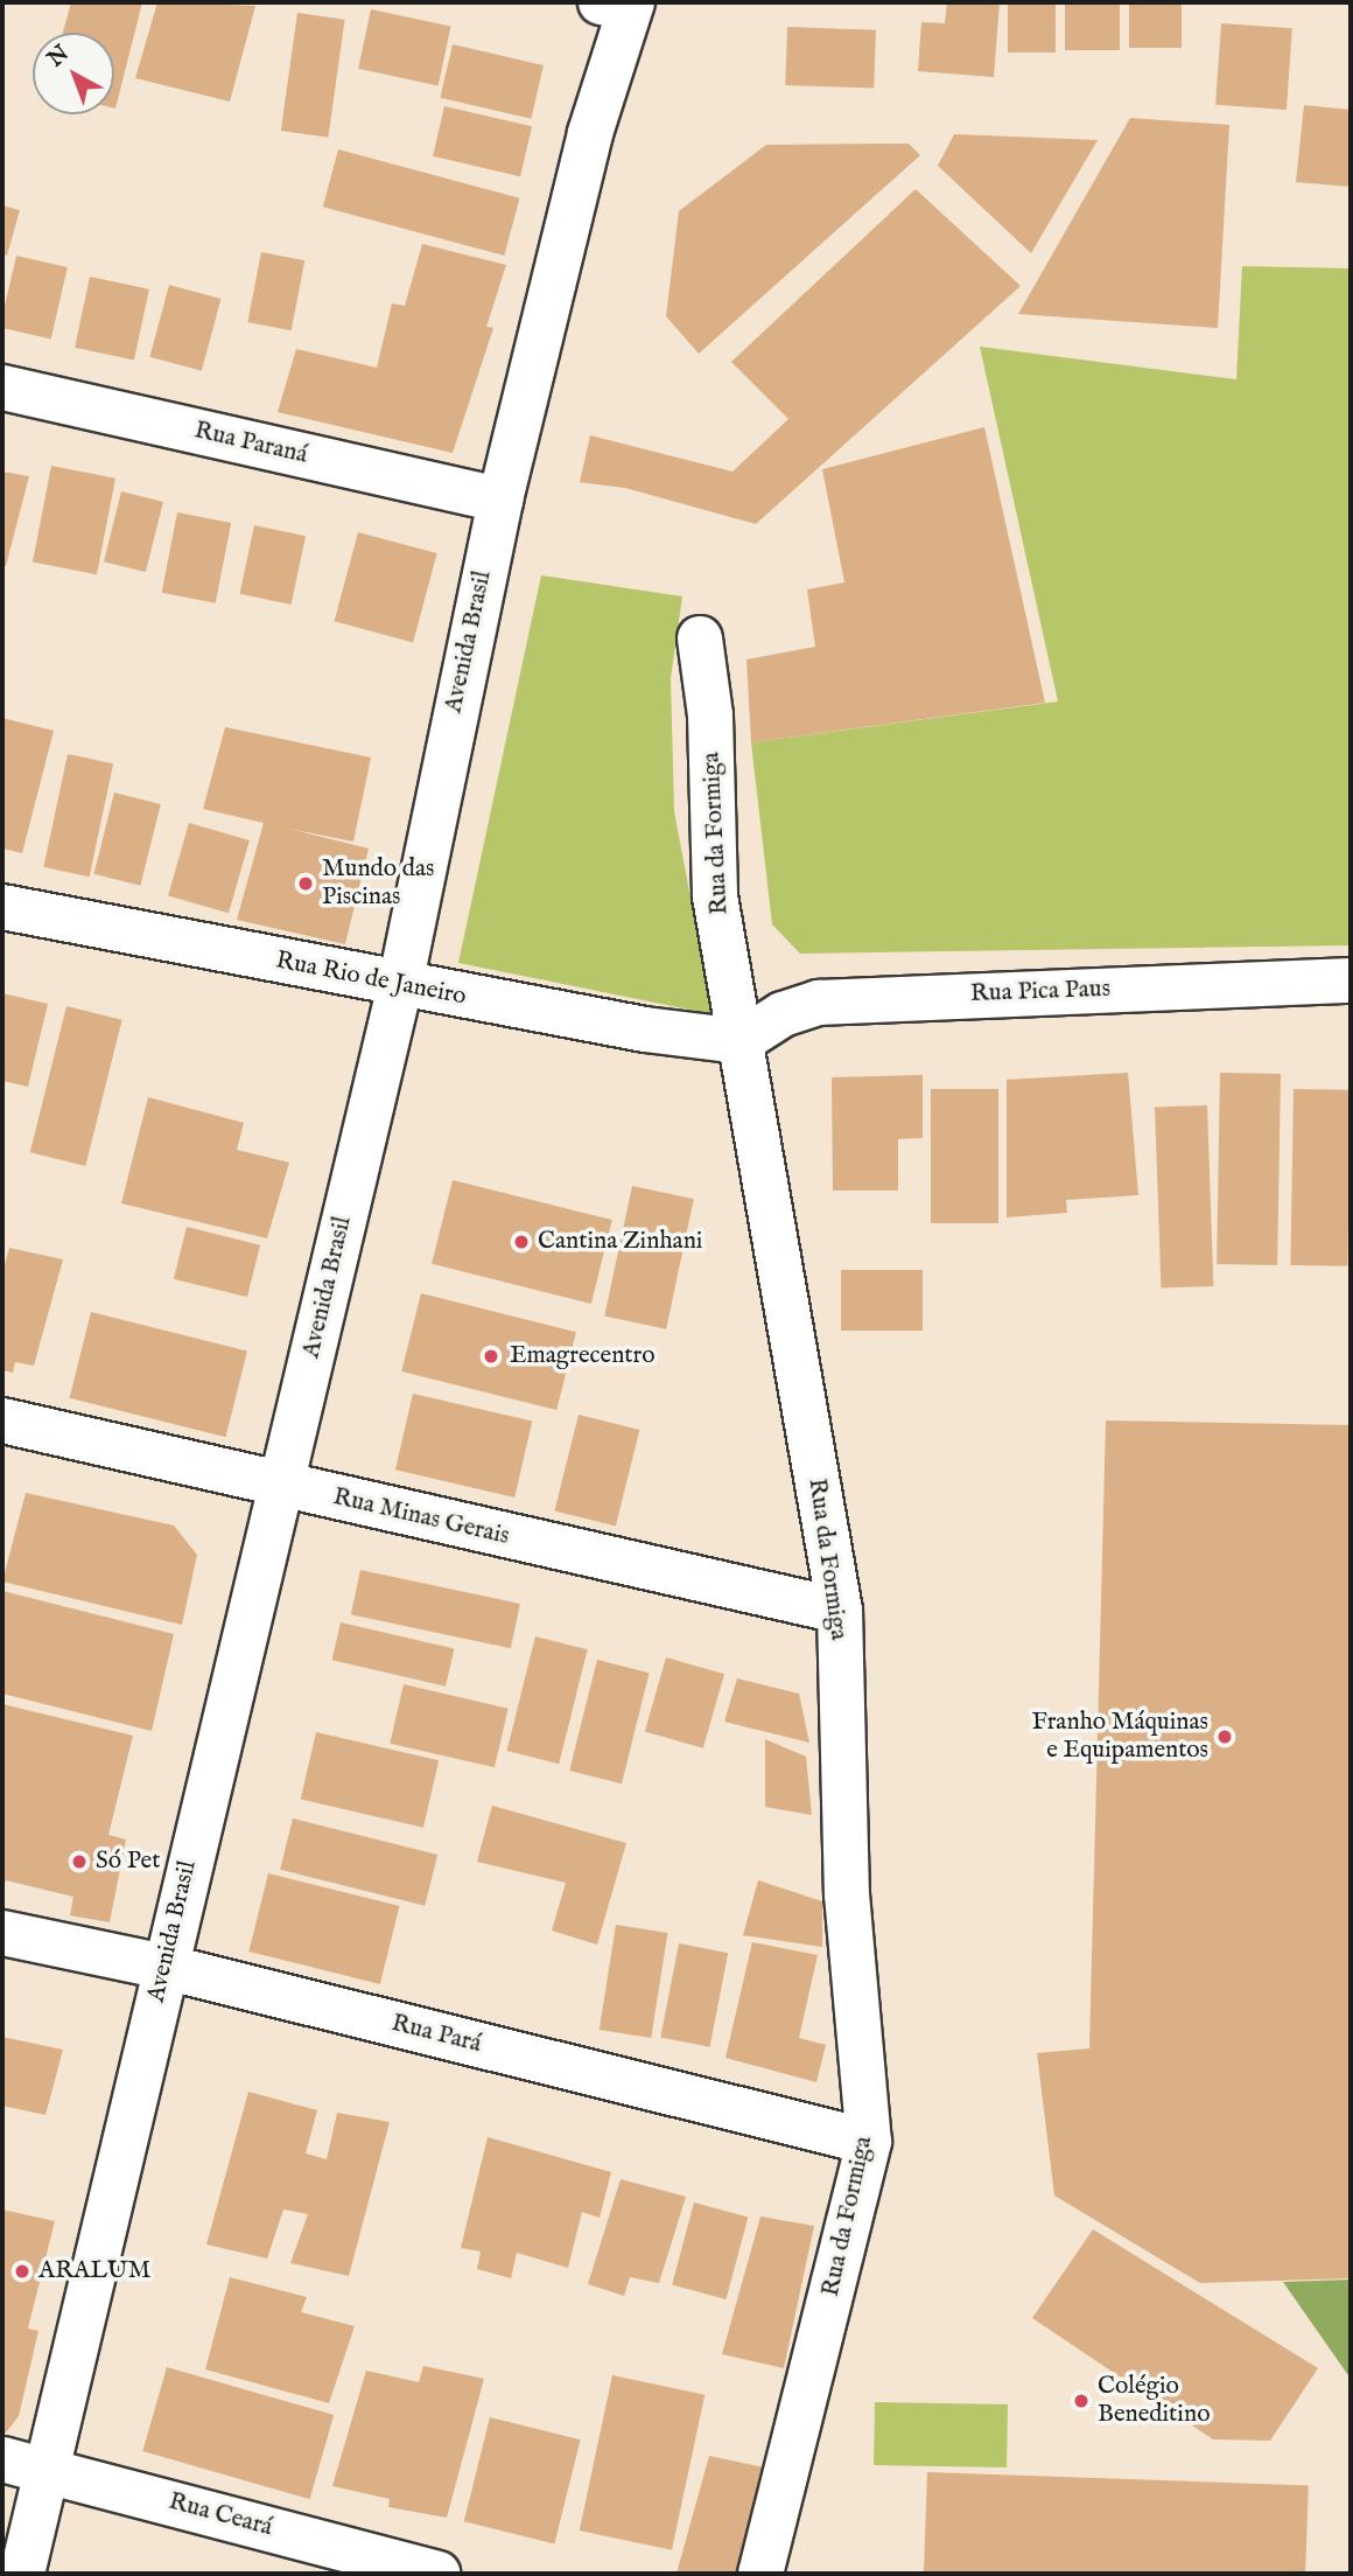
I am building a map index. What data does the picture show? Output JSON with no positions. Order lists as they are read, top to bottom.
{
  "streets": {
    "street": [
      "Rua Paraná",
      "Avenida Brasil",
      "Rua da Formiga",
      "Rua Rio de Janeiro",
      "Rua Pica Paus",
      "Rua Minas Gerais",
      "Rua Pará",
      "Rua Ceará"
    ]
  },
  "crossings": [
    ["Rua Paraná", "Avenida Brasil"],
    ["Avenida Brasil", "Rua Rio de Janeiro"],
    ["Avenida Brasil", "Rua Minas Gerais"],
    ["Avenida Brasil", "Rua Pará"],
    ["Avenida Brasil", "Rua Ceará"],
    ["Rua da Formiga", "Rua Rio de Janeiro"],
    ["Rua da Formiga", "Rua Pica Paus"],
    ["Rua da Formiga", "Rua Minas Gerais"],
    ["Rua da Formiga", "Rua Pará"],
    ["Rua Rio de Janeiro", "Rua Pica Paus"]
  ],
  "places": [
    "Mundo das Piscinas",
    "Cantina Zinhani",
    "Emagrecentro",
    "Franho Máquinas e Equipamentos",
    "Só Pet",
    "ARALUM",
    "Colégio Beneditino"
  ],
  "north": "top left"
}
